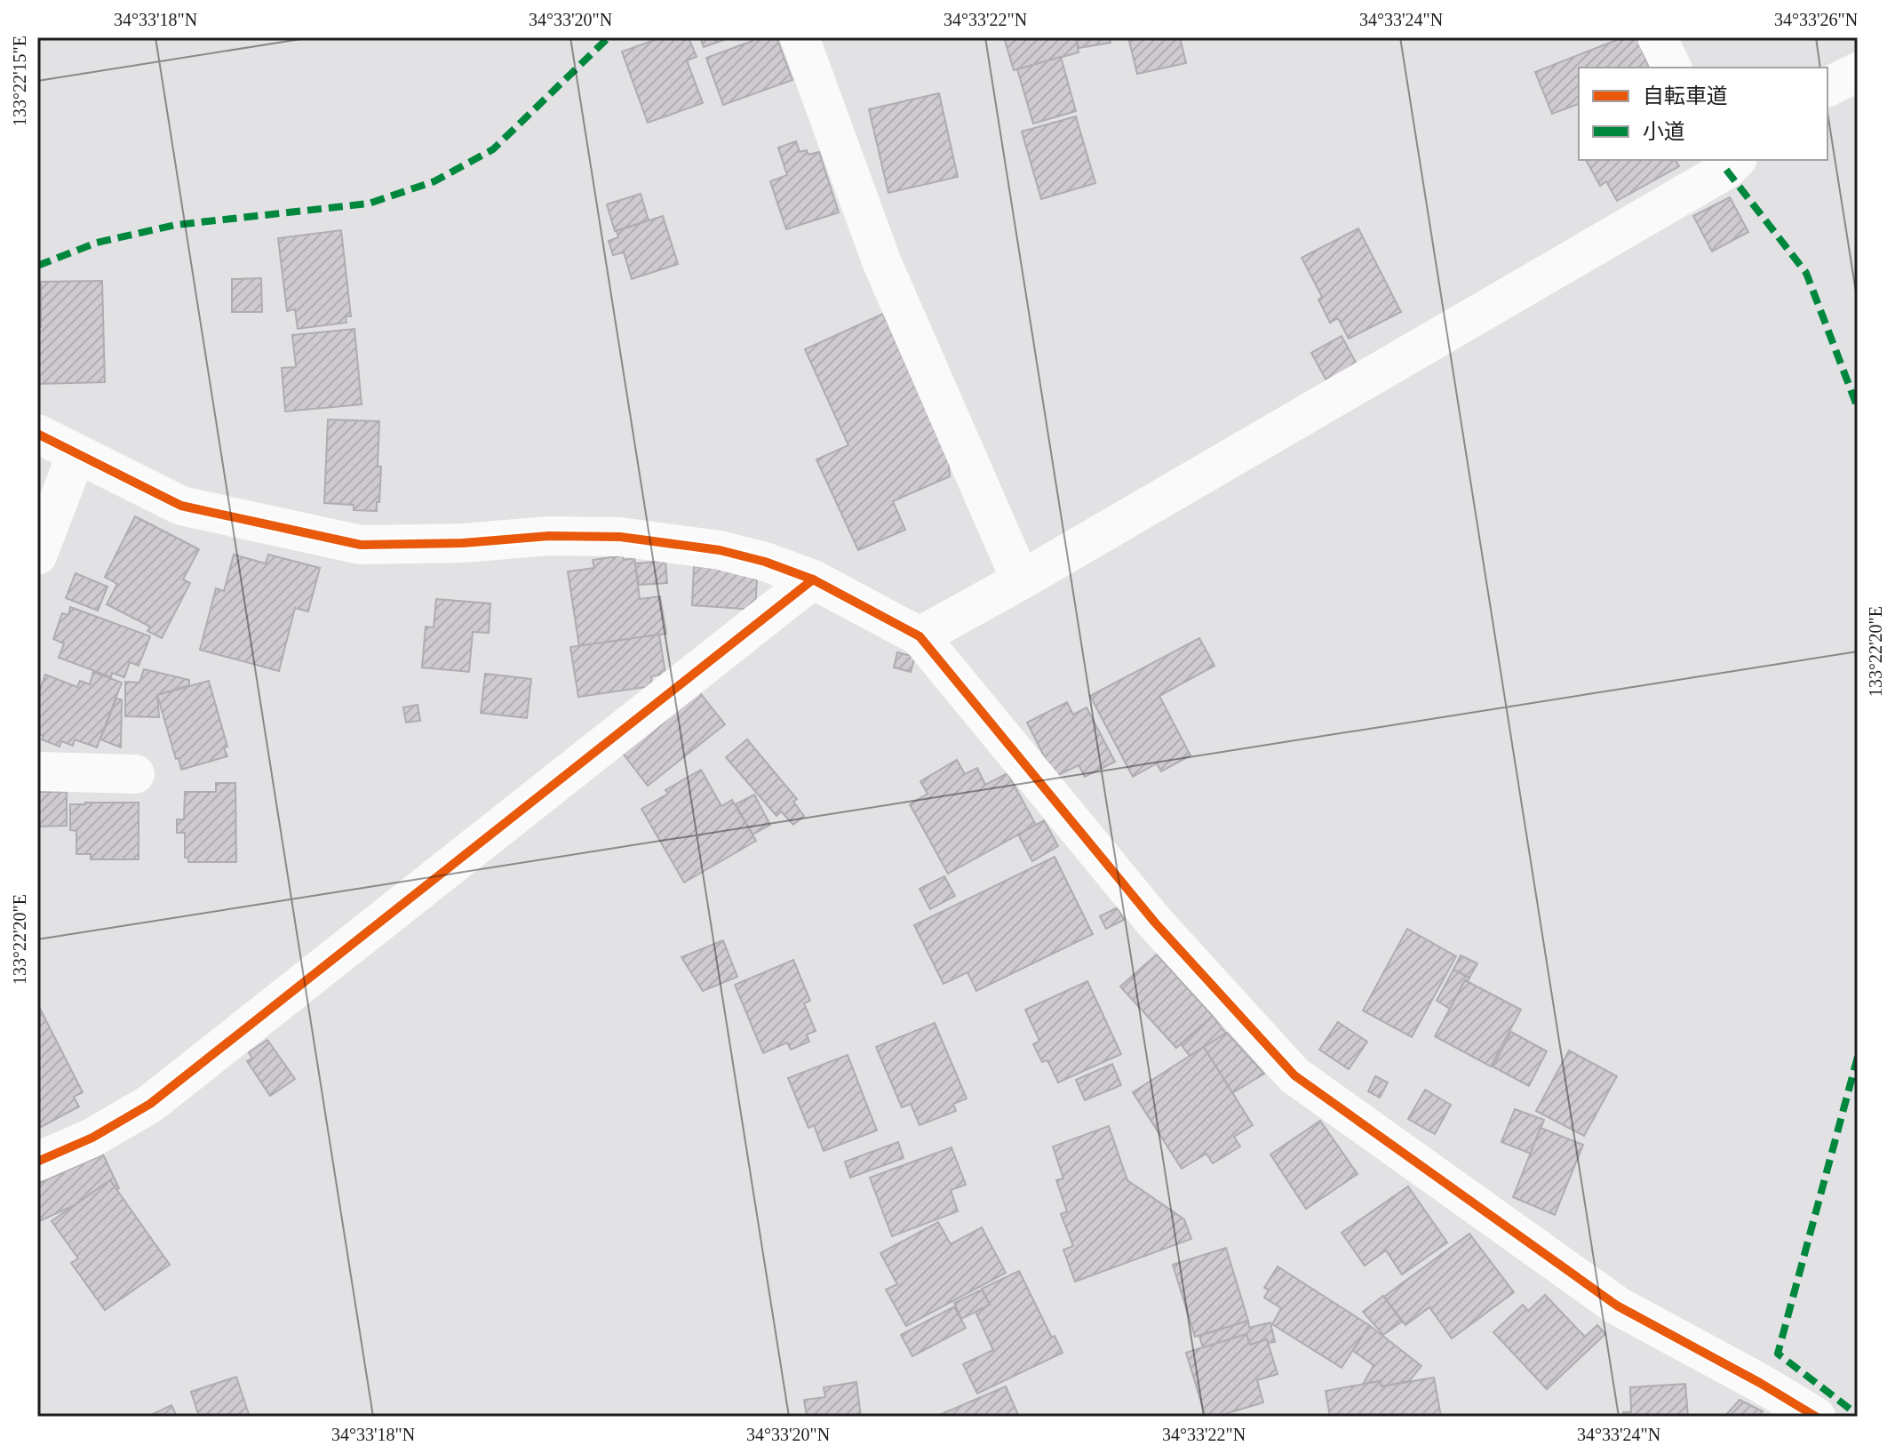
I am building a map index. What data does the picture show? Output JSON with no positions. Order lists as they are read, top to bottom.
{
  "legend": ["自転車道", "小道"],
  "coordinates": [
    "34°33'18\"N",
    "34°33'20\"N",
    "34°33'22\"N",
    "34°33'24\"N",
    "34°33'26\"N",
    "133°22'15\"E",
    "133°22'20\"E"
  ]
}
